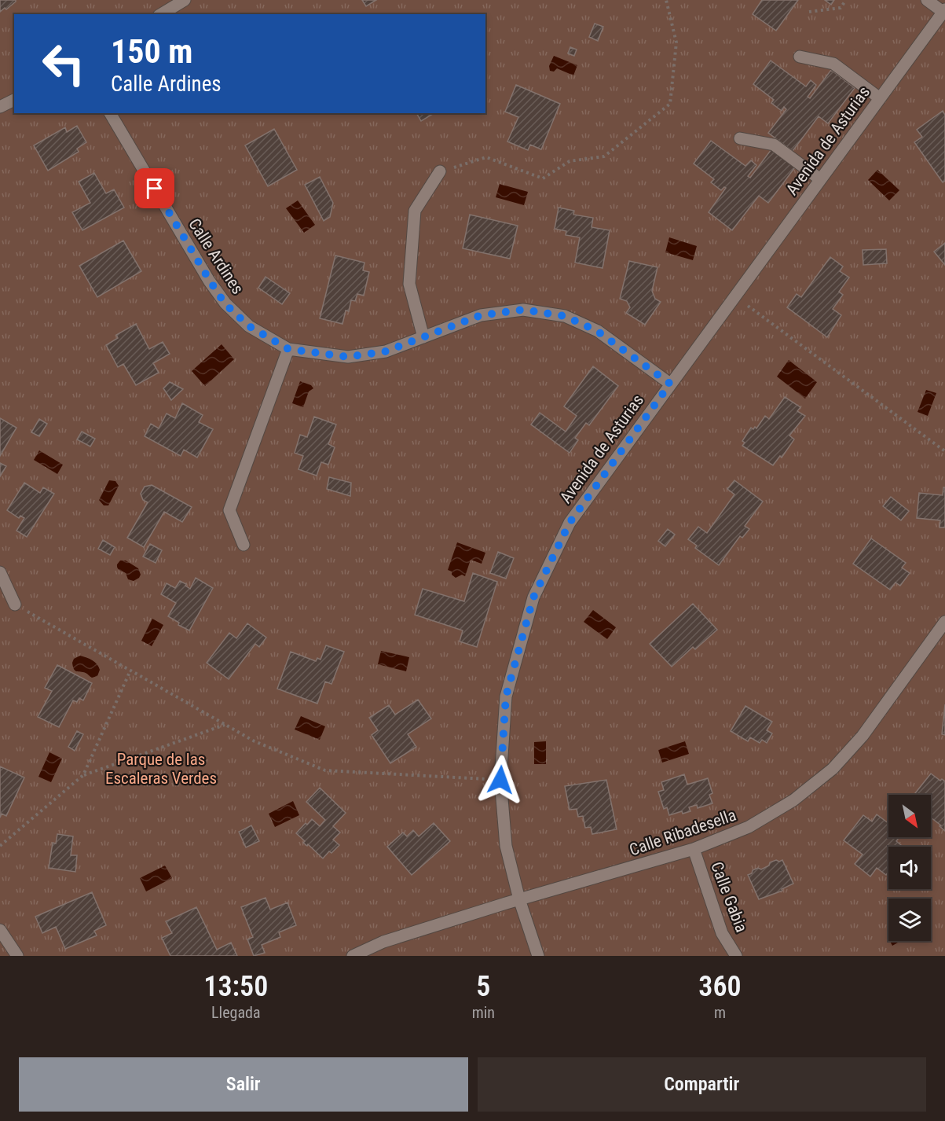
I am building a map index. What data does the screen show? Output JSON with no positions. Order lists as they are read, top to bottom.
{
  "streets": {
    "street": [
      "Avenida de Asturias",
      "Calle Ardines",
      "Calle Ribadesella",
      "Calle Gabia"
    ]
  },
  "crossings": [
    ["Avenida de Asturias", "Calle Ardines"],
    ["Avenida de Asturias", "Calle Ribadesella"],
    ["Calle Ribadesella", "Calle Gabia"]
  ],
  "parks": ["Parque de las Escaleras Verdes"],
  "north": "bottom right",
  "page": {
    "turn": ["150 m", "Calle Ardines"],
    "eta": [
      "13:50",
      "Llegada",
      "5",
      "min",
      "360",
      "m"
    ],
    "buttons": ["Salir", "Compartir"]
  }
}
